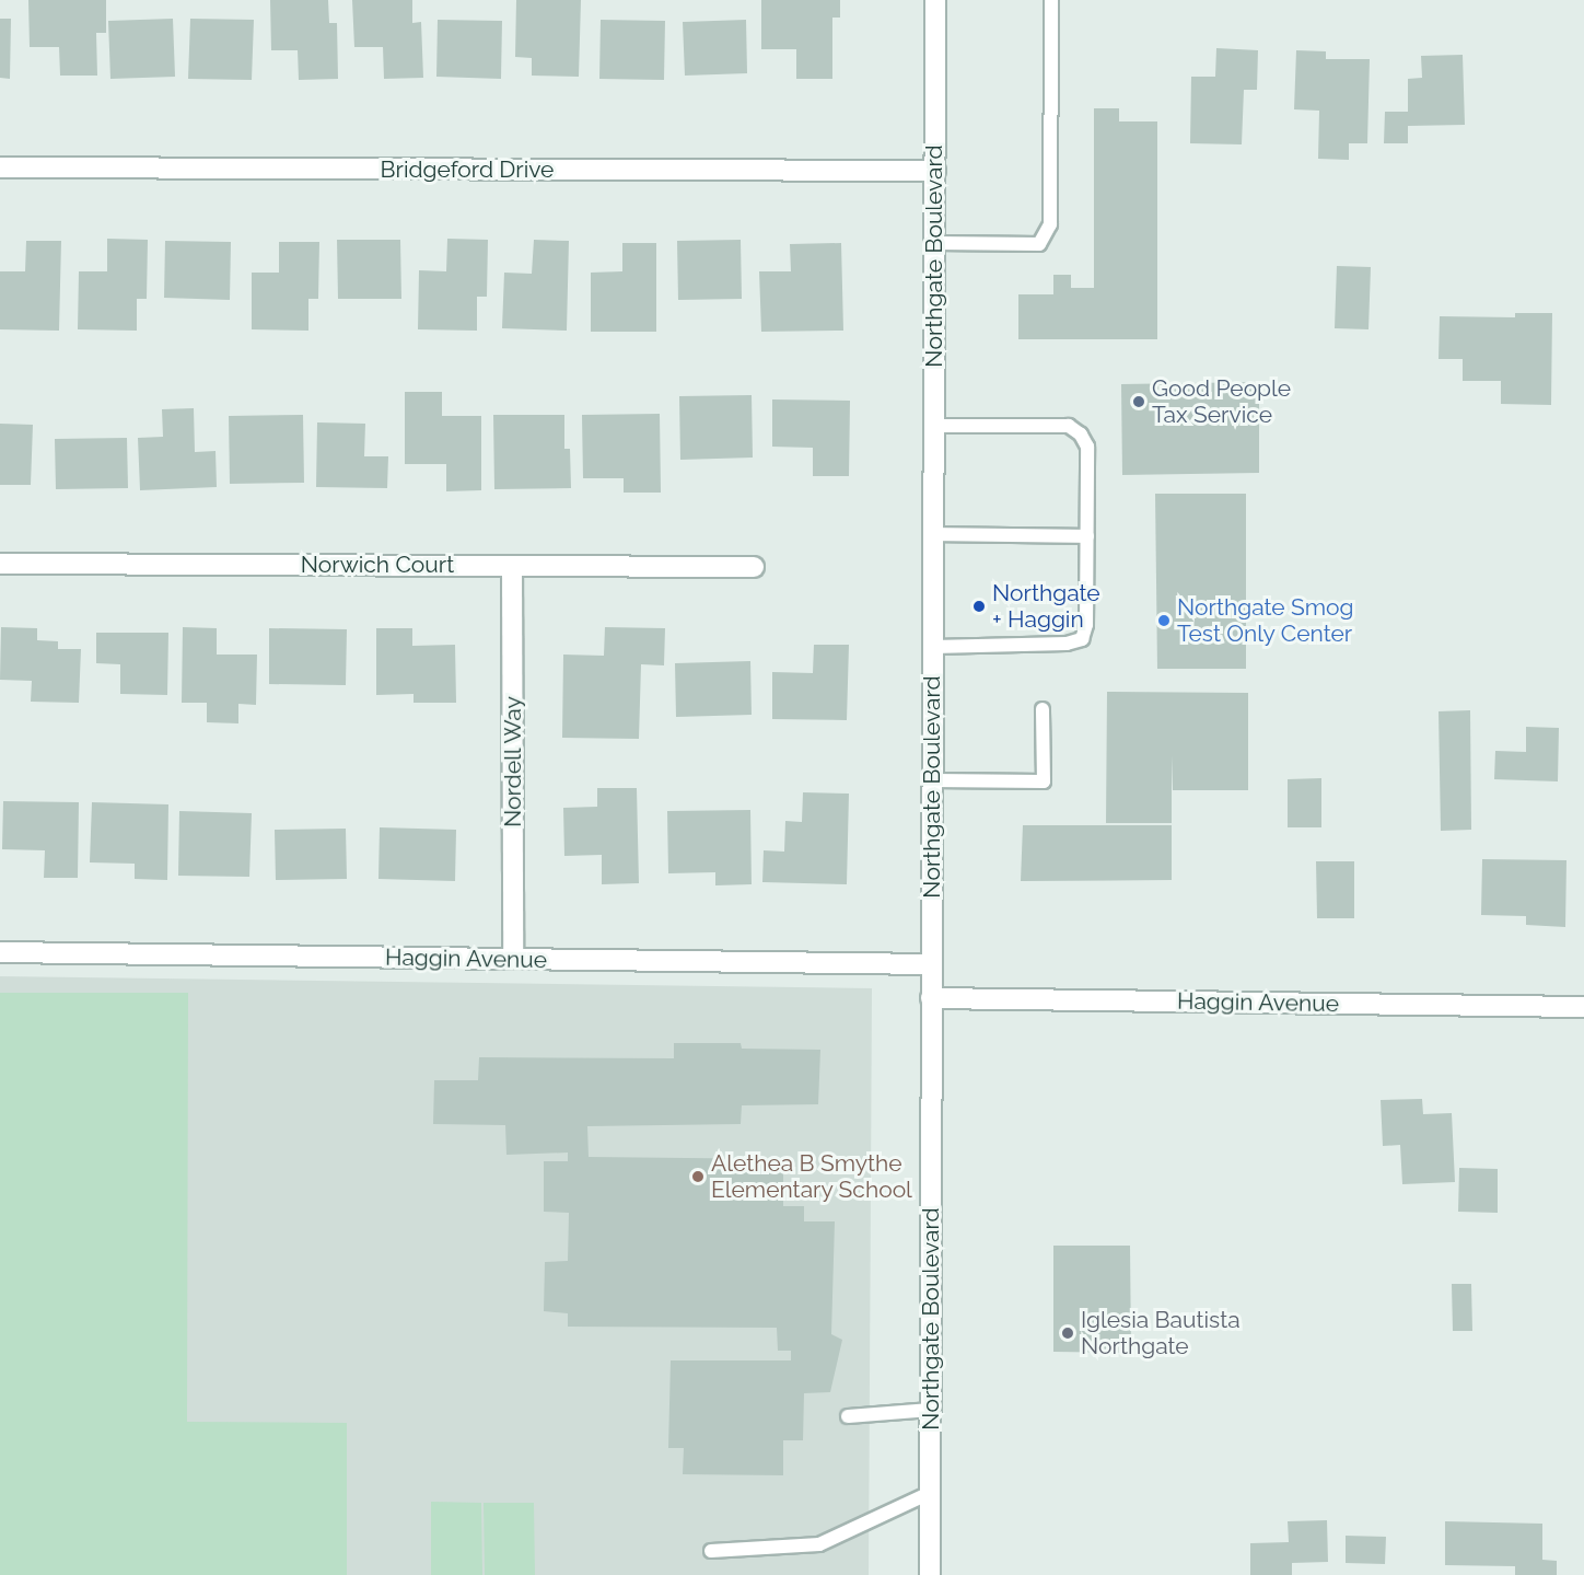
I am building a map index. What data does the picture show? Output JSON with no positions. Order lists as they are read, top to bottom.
{
  "streets": {
    "street": [
      "Bridgeford Drive",
      "Northgate Boulevard",
      "Norwich Court",
      "Nordell Way",
      "Haggin Avenue"
    ]
  },
  "crossings": [
    ["Bridgeford Drive", "Northgate Boulevard"],
    ["Northgate Boulevard", "Haggin Avenue"],
    ["Norwich Court", "Nordell Way"],
    ["Nordell Way", "Haggin Avenue"]
  ],
  "places": [
    "Good People Tax Service",
    "Northgate + Haggin",
    "Northgate Smog Test Only Center",
    "Alethea B Smythe Elementary School",
    "Iglesia Bautista Northgate"
  ]
}
